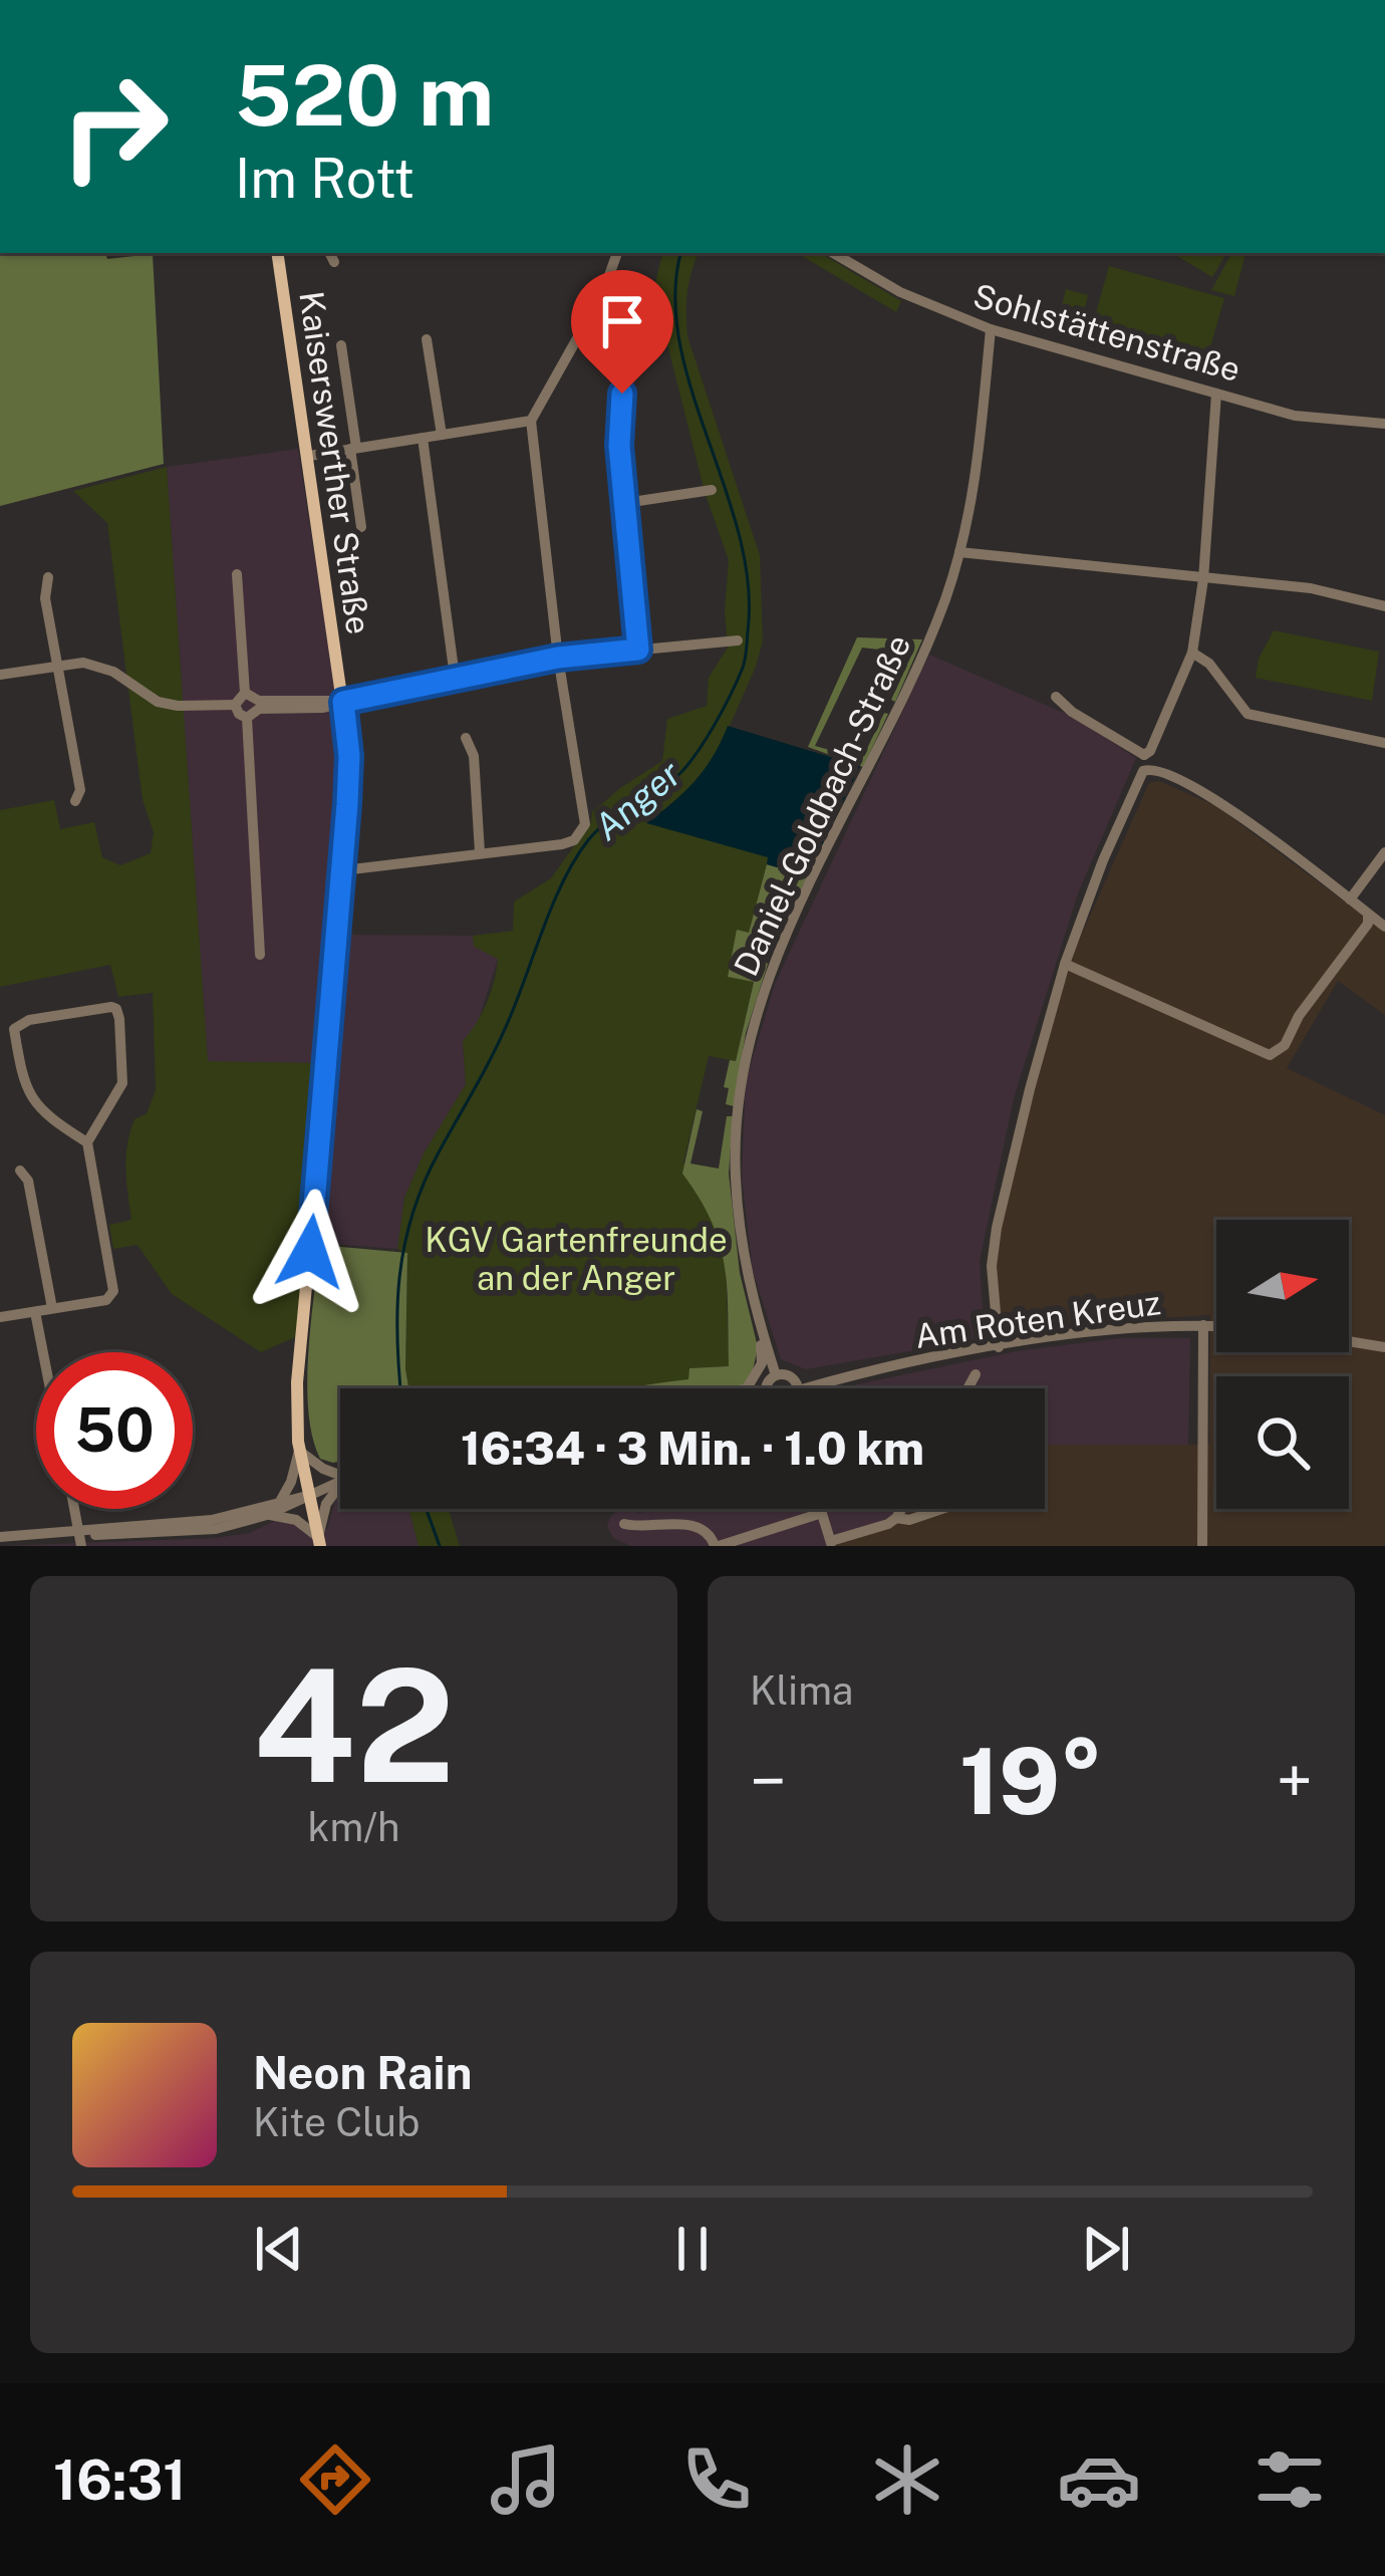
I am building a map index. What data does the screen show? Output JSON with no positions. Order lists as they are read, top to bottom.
{
  "streets": {
    "main road": ["Kaiserswerther Straße"],
    "street": ["Sohlstättenstraße", "Daniel-Goldbach-Straße", "Am Roten Kreuz"]
  },
  "crossings": [
    ["Sohlstättenstraße", "Daniel-Goldbach-Straße"]
  ],
  "water": ["Anger"],
  "parks": ["KGV Gartenfreunde an der Anger"],
  "north": "right",
  "page": {
    "turn": ["520 m", "Im Rott"],
    "limit": "50",
    "trip": "16:34 · 3 Min. · 1.0 km",
    "tile": [
      ["42", "km/h"],
      "Klima"
    ],
    "heat": ["−", "19°", "+"],
    "song": ["Neon Rain", "Kite Club"],
    "tabs": "16:31"
  }
}
